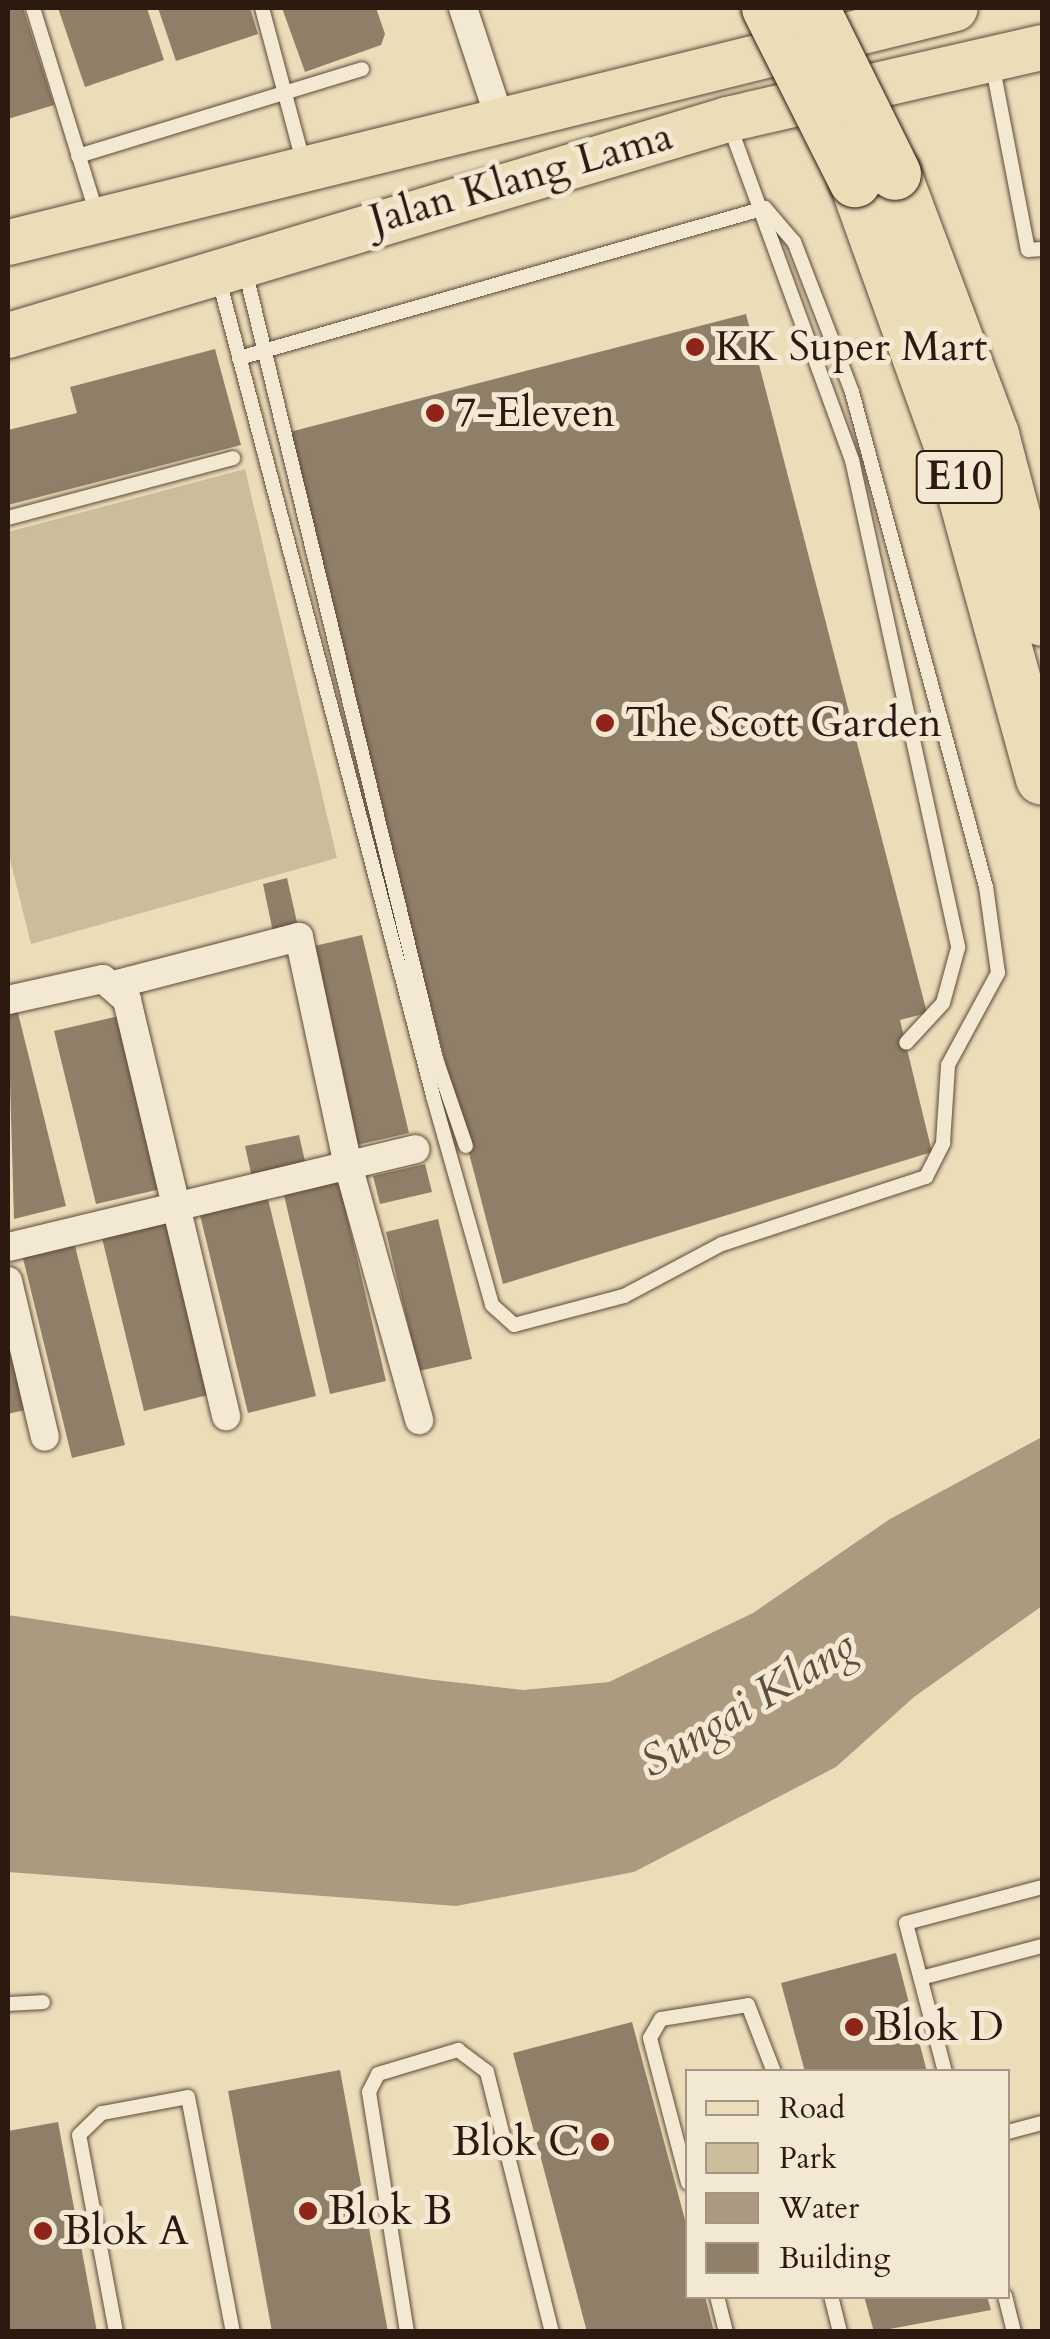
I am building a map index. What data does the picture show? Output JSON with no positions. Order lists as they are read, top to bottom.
{
  "streets": {
    "highway": ["E10"],
    "main road": ["Jalan Klang Lama"]
  },
  "water": ["Sungai Klang"],
  "places": [
    "KK Super Mart",
    "7-Eleven",
    "The Scott Garden",
    "Blok D",
    "Blok C",
    "Blok B",
    "Blok A"
  ],
  "legend": [
    "Road",
    "Park",
    "Water",
    "Building"
  ]
}
